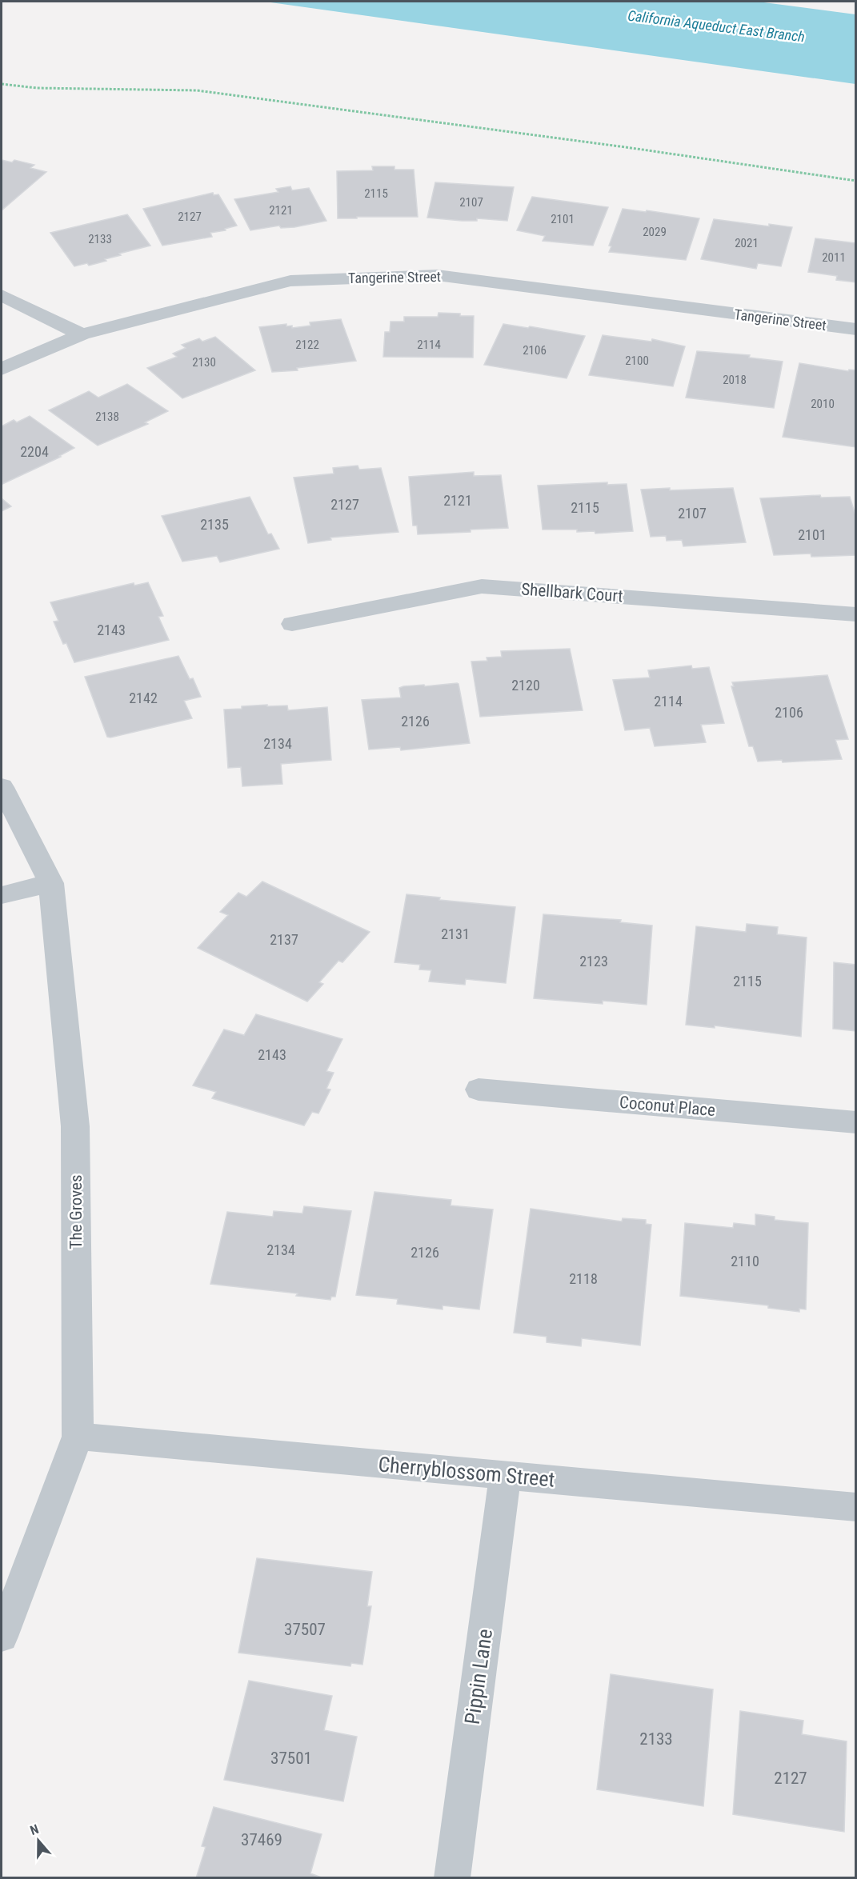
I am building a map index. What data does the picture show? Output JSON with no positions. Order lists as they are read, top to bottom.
{
  "streets": {
    "street": [
      "Tangerine Street",
      "Shellbark Court",
      "Coconut Place",
      "The Groves",
      "Cherryblossom Street",
      "Pippin Lane"
    ]
  },
  "crossings": [
    ["The Groves", "Cherryblossom Street"],
    ["Cherryblossom Street", "Pippin Lane"]
  ],
  "water": ["California Aqueduct East Branch"],
  "house_numbers": [
    "2115",
    "2107",
    "2121",
    "2127",
    "2101",
    "2029",
    "2133",
    "2021",
    "2011",
    "2122",
    "2114",
    "2106",
    "2100",
    "2130",
    "2018",
    "2010",
    "2138",
    "2204",
    "2121",
    "2127",
    "2115",
    "2107",
    "2135",
    "2101",
    "2143",
    "2120",
    "2142",
    "2114",
    "2106",
    "2126",
    "2134",
    "2131",
    "2137",
    "2123",
    "2115",
    "2143",
    "2134",
    "2126",
    "2110",
    "2118",
    "37507",
    "2133",
    "37501",
    "2127",
    "37469"
  ],
  "north": "top"
}
